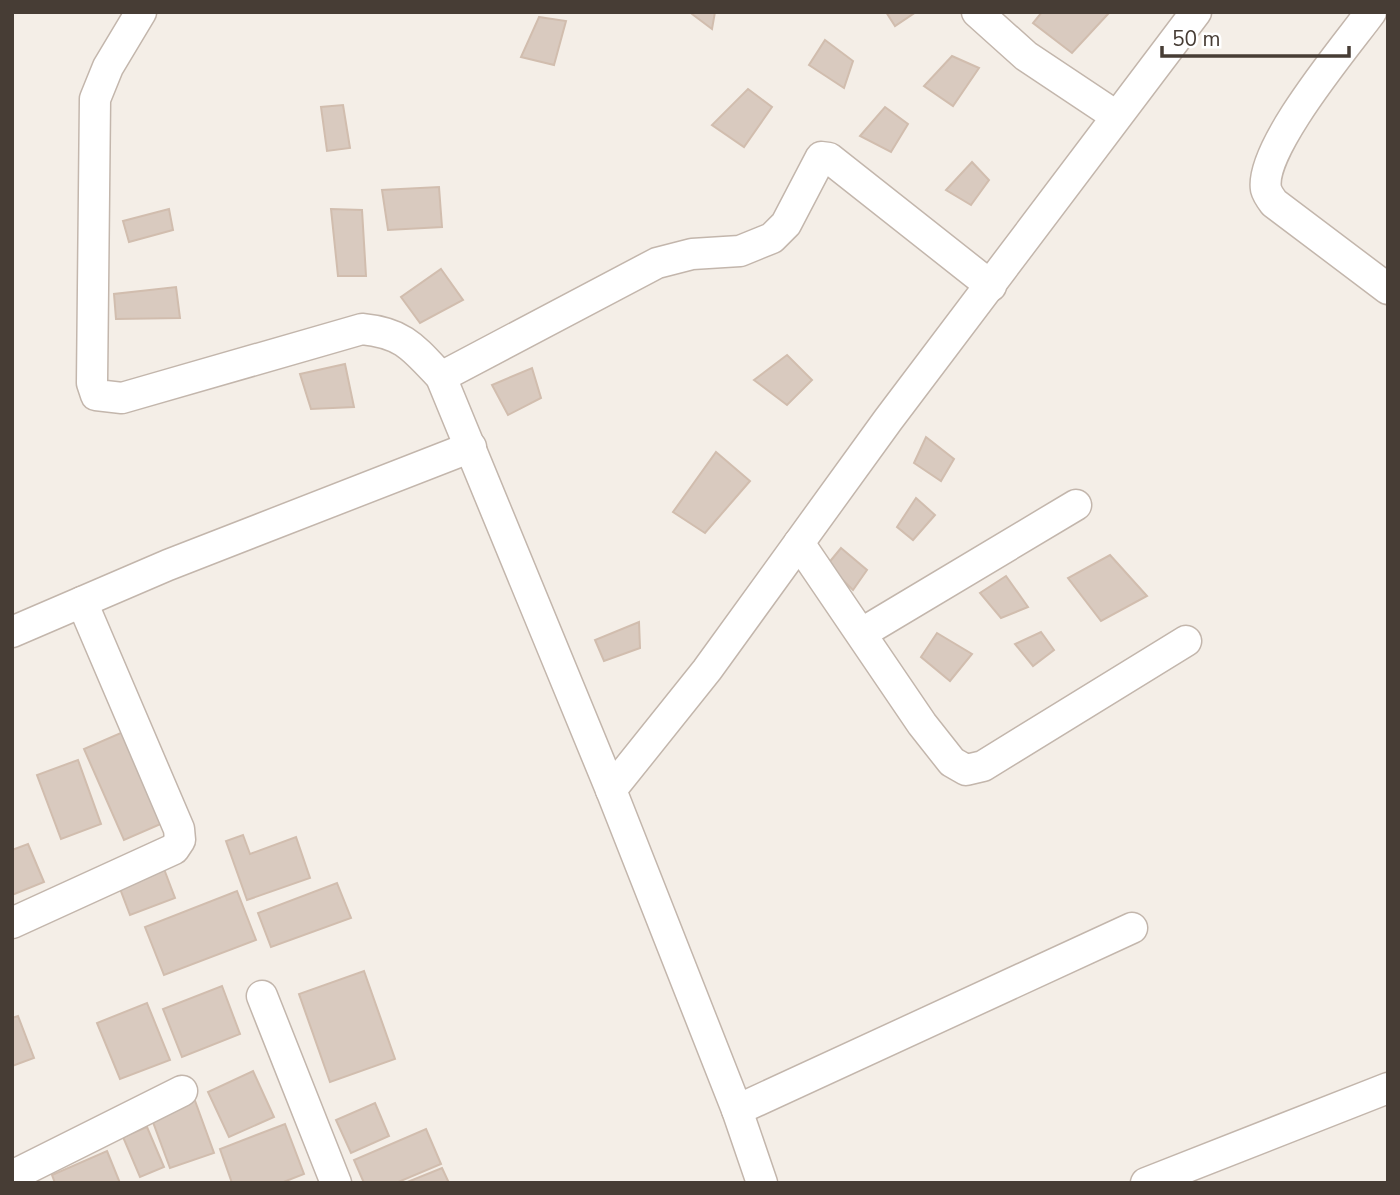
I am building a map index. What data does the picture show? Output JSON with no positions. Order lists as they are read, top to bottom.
{
  "scale_bar": "50 m"
}
